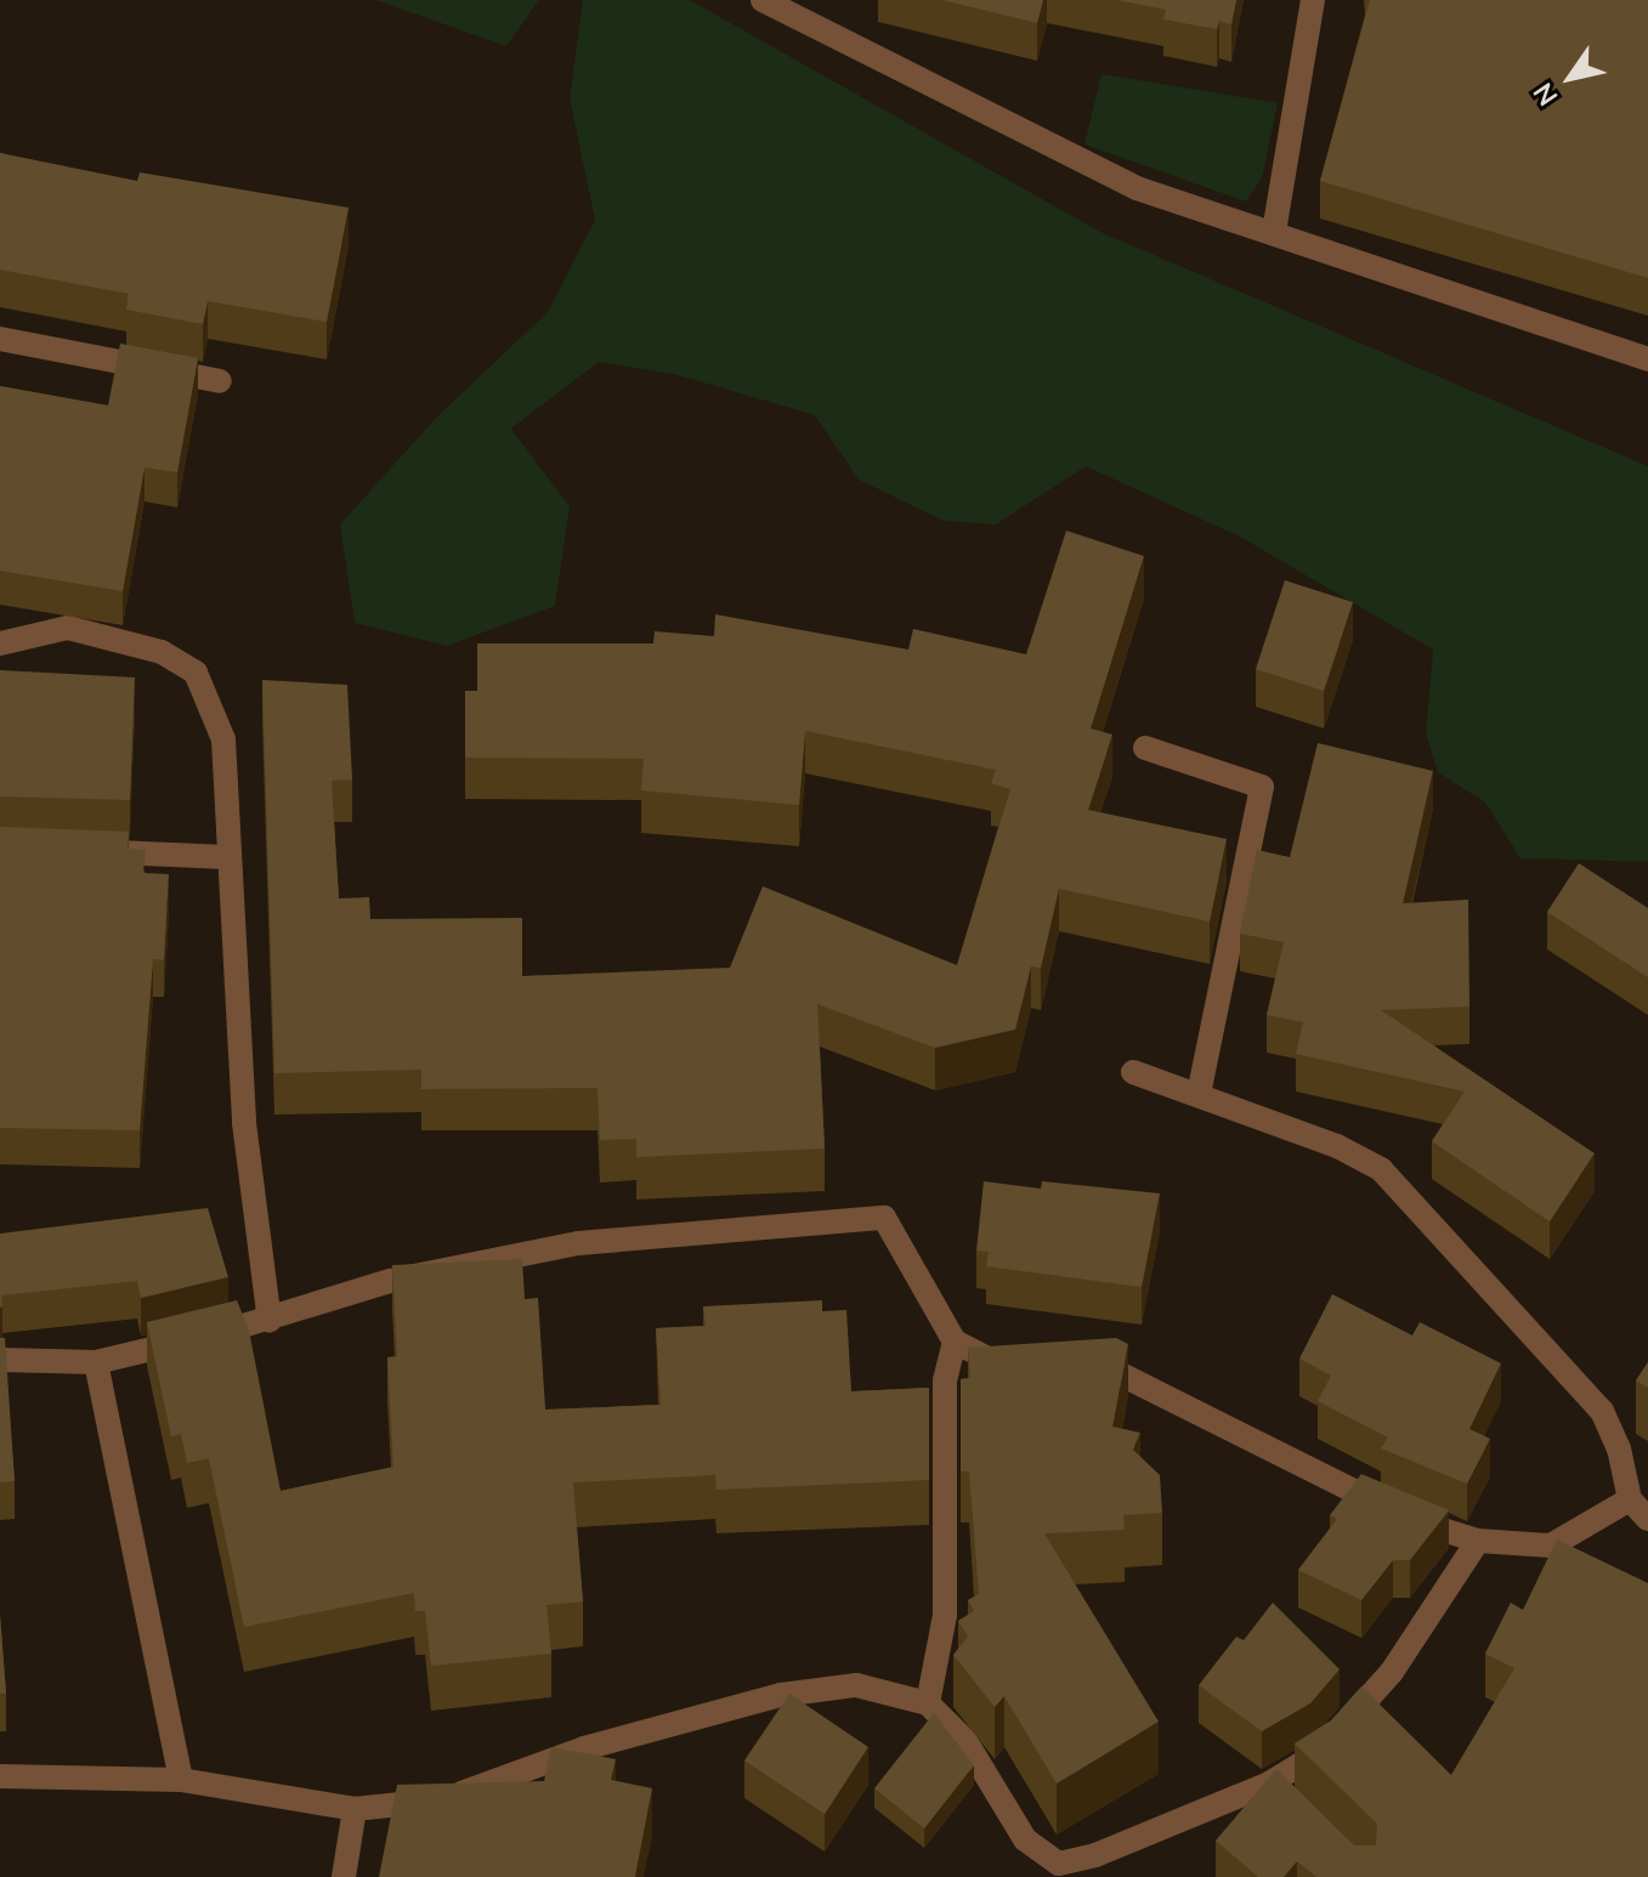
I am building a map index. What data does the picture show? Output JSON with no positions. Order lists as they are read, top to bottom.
{
  "north": "bottom left"
}
